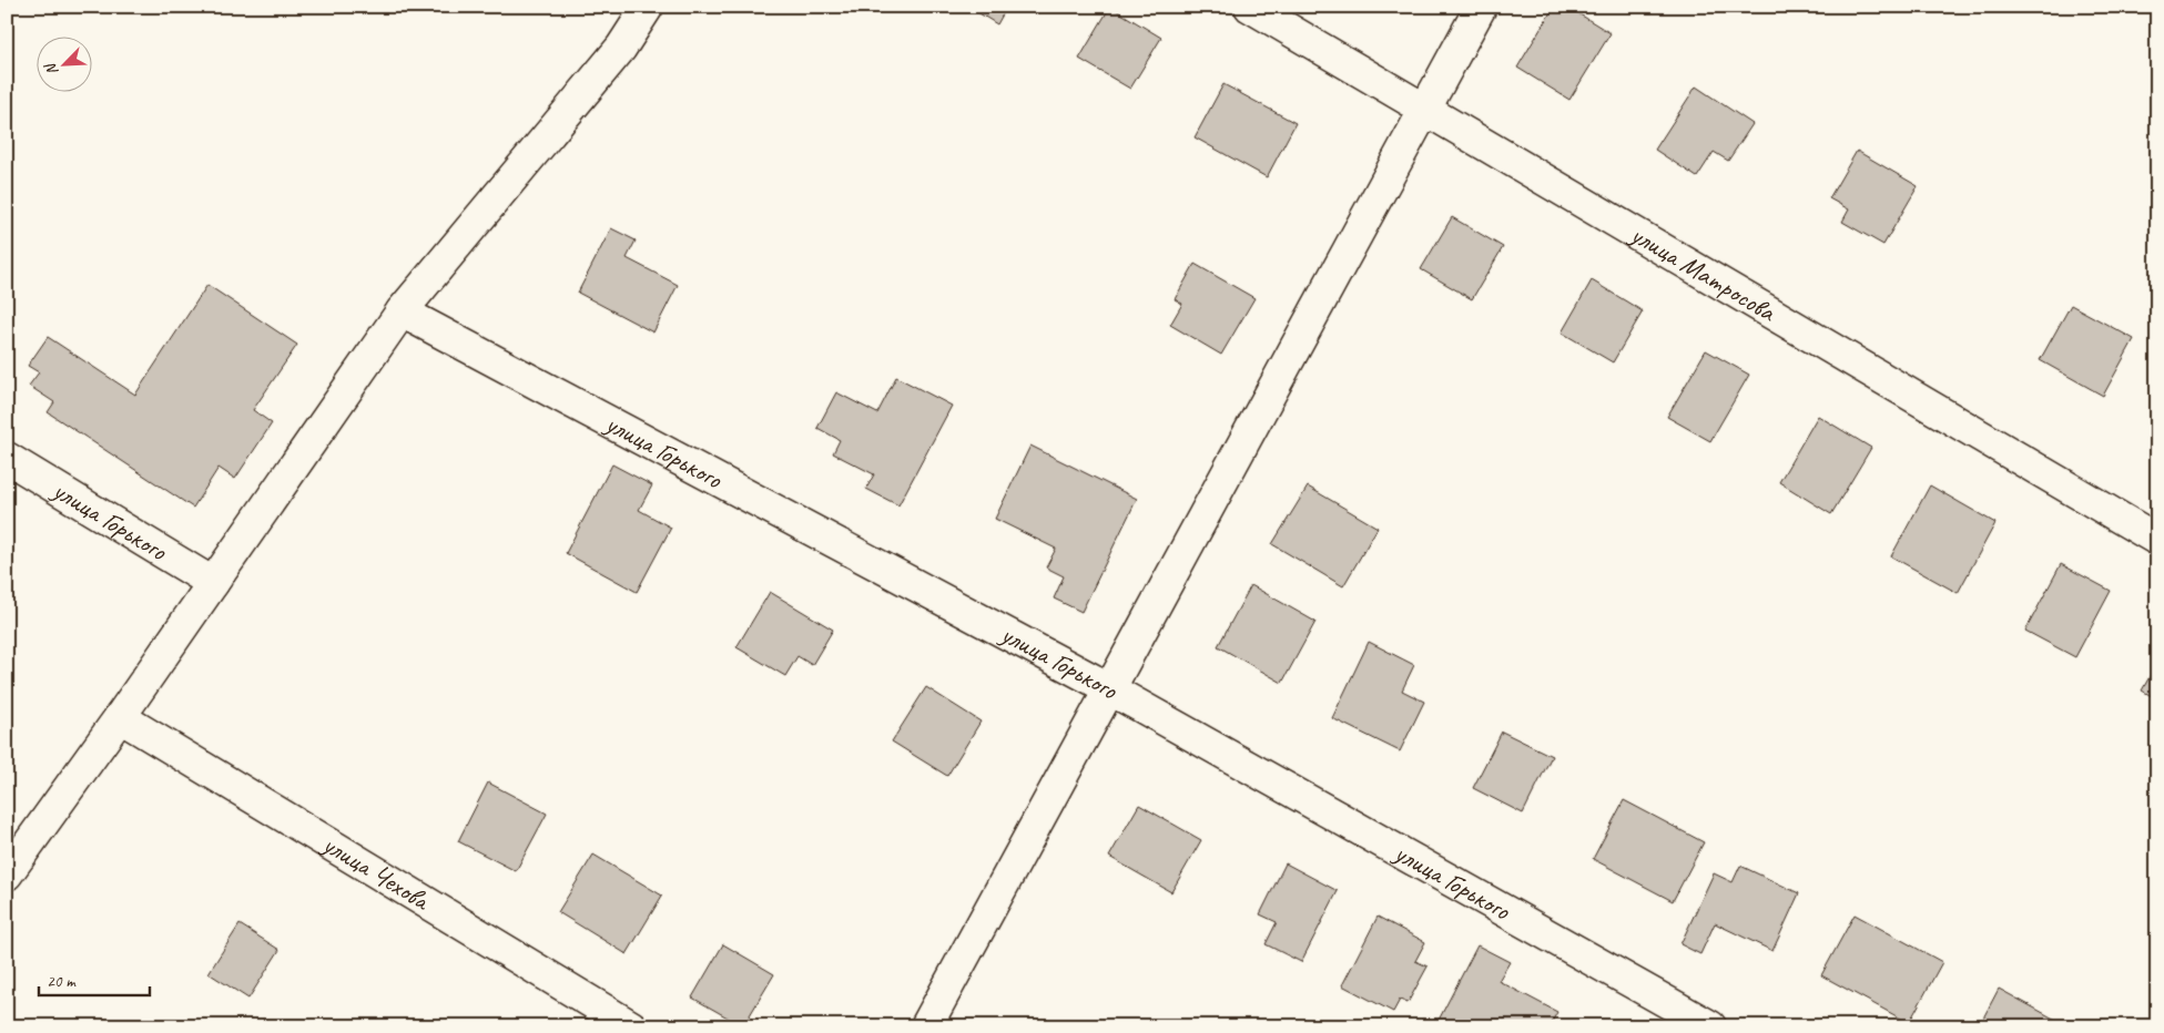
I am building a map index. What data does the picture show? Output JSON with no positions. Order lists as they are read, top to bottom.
{
  "streets": {
    "street": ["улица Матросова", "улица Горького", "улица Чехова"]
  },
  "scale_bar": "20 m",
  "north": "bottom left"
}
